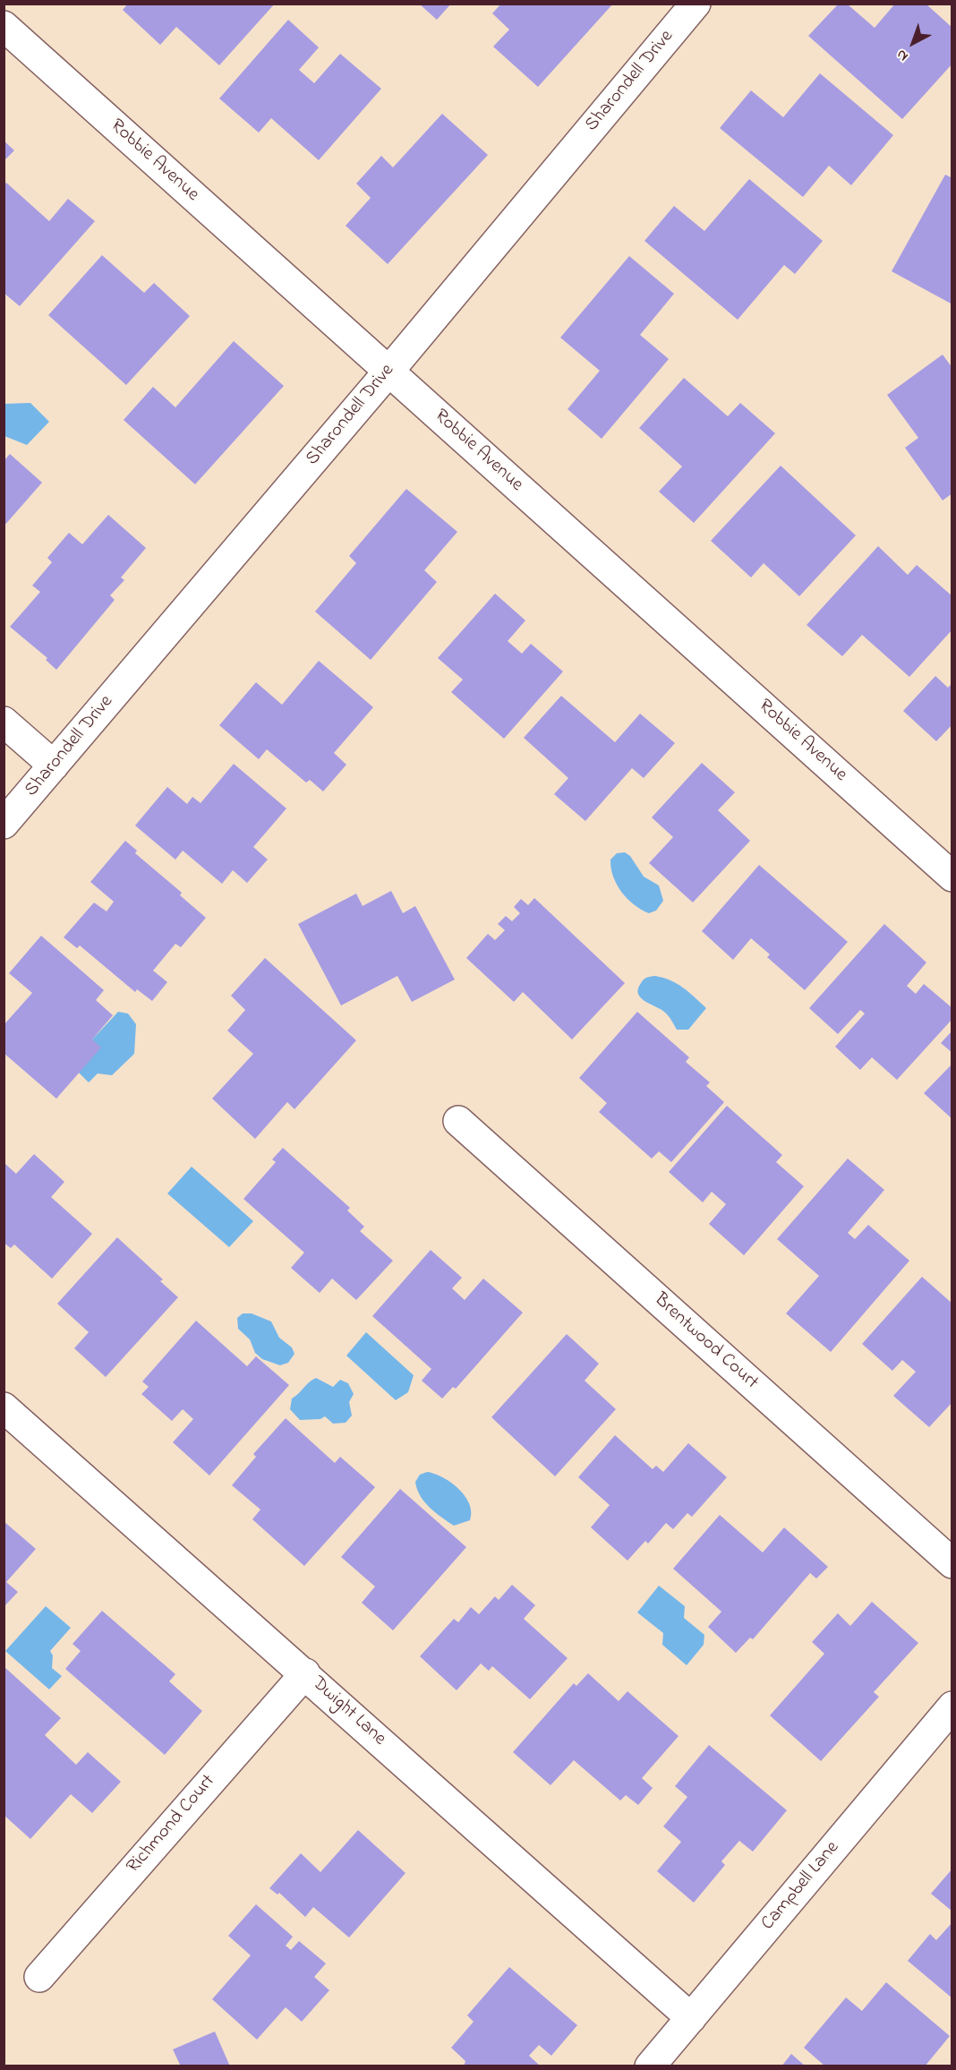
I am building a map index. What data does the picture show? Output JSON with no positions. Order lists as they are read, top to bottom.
{
  "streets": {
    "street": [
      "Sharondell Drive",
      "Robbie Avenue",
      "Brentwood Court",
      "Dwight Lane",
      "Richmond Court",
      "Campbell Lane"
    ]
  },
  "crossings": [
    ["Sharondell Drive", "Robbie Avenue"],
    ["Dwight Lane", "Richmond Court"],
    ["Dwight Lane", "Campbell Lane"]
  ],
  "north": "bottom left"
}
